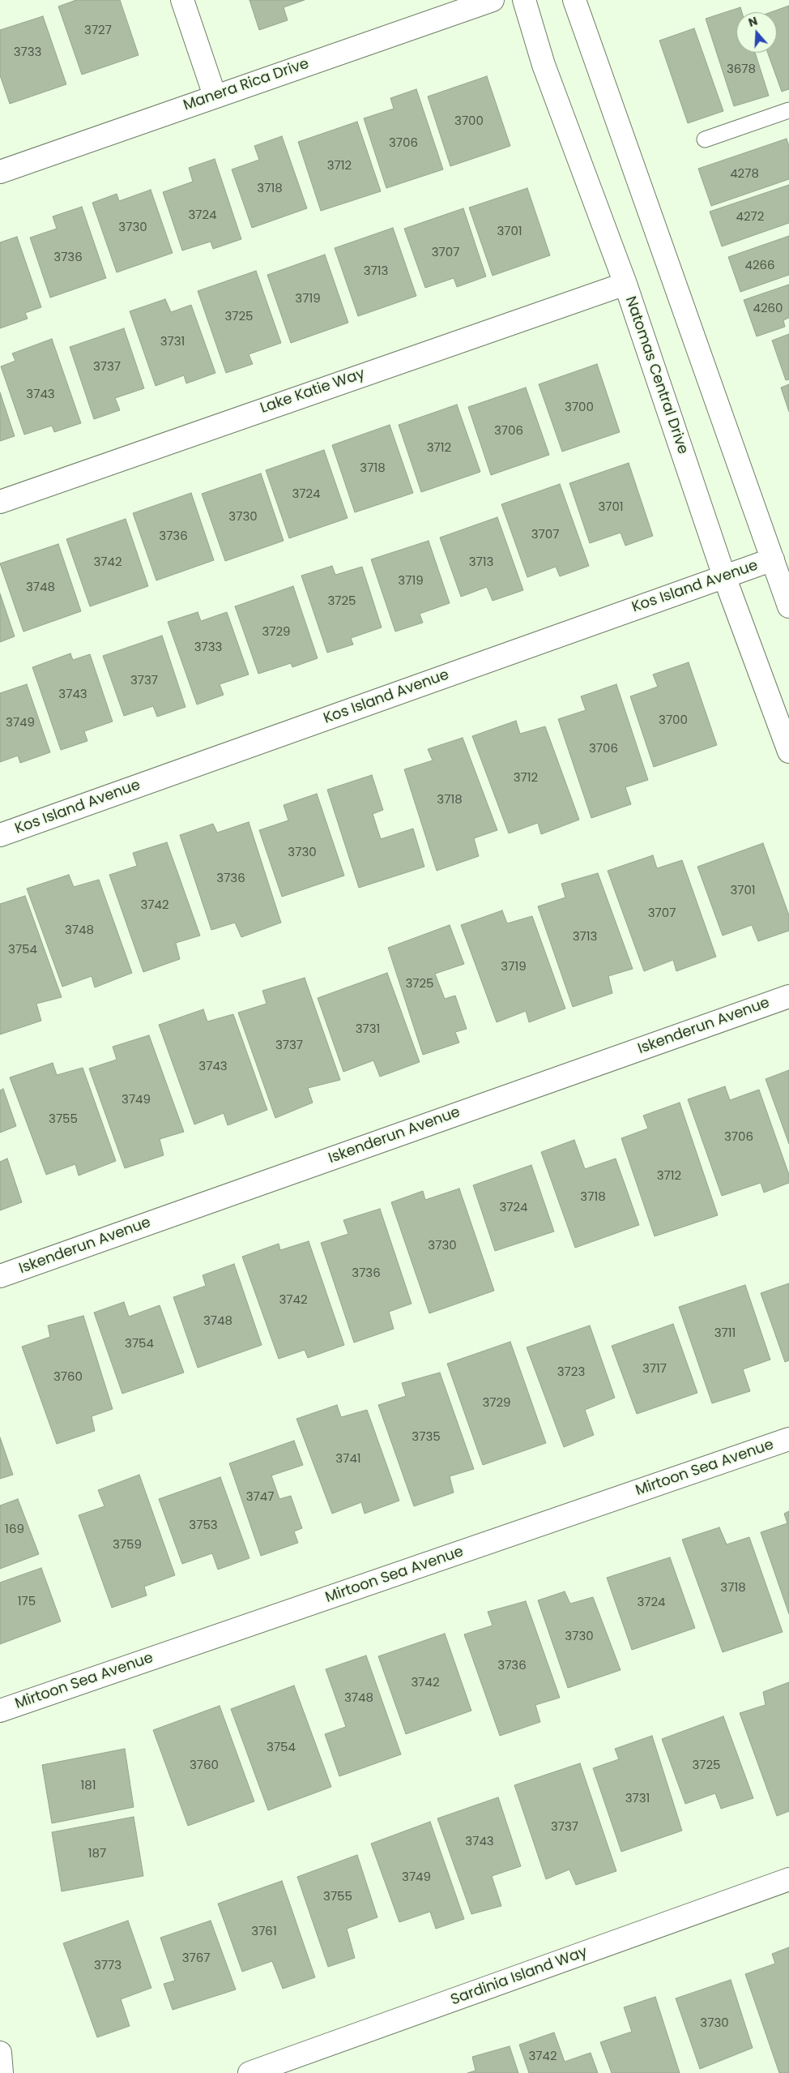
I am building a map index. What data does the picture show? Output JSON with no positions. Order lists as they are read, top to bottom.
{
  "streets": {
    "street": [
      "Manera Rica Drive",
      "Natomas Central Drive",
      "Lake Katie Way",
      "Kos Island Avenue",
      "Iskenderun Avenue",
      "Mirtoon Sea Avenue",
      "Sardinia Island Way"
    ]
  },
  "crossings": [
    ["Natomas Central Drive", "Lake Katie Way"],
    ["Natomas Central Drive", "Kos Island Avenue"]
  ],
  "house_numbers": [
    "3727",
    "3733",
    "3678",
    "3700",
    "3706",
    "3712",
    "4278",
    "3718",
    "3724",
    "4272",
    "3730",
    "3701",
    "3707",
    "3736",
    "4266",
    "3713",
    "3719",
    "4260",
    "3725",
    "3731",
    "3737",
    "3743",
    "3700",
    "3706",
    "3712",
    "3718",
    "3724",
    "3701",
    "3730",
    "3707",
    "3736",
    "3742",
    "3713",
    "3719",
    "3748",
    "3725",
    "3729",
    "3733",
    "3737",
    "3743",
    "3700",
    "3749",
    "3706",
    "3712",
    "3718",
    "3730",
    "3736",
    "3701",
    "3742",
    "3707",
    "3748",
    "3713",
    "3754",
    "3719",
    "3725",
    "3731",
    "3737",
    "3743",
    "3749",
    "3755",
    "3706",
    "3712",
    "3718",
    "3724",
    "3730",
    "3736",
    "3742",
    "3748",
    "3711",
    "3754",
    "3717",
    "3723",
    "3760",
    "3729",
    "3735",
    "3741",
    "3747",
    "3753",
    "169",
    "3759",
    "3718",
    "175",
    "3724",
    "3730",
    "3736",
    "3742",
    "3748",
    "3754",
    "3760",
    "3725",
    "181",
    "3731",
    "3737",
    "3743",
    "187",
    "3749",
    "3755",
    "3761",
    "3767",
    "3773",
    "3730",
    "3742"
  ],
  "north": "top"
}
